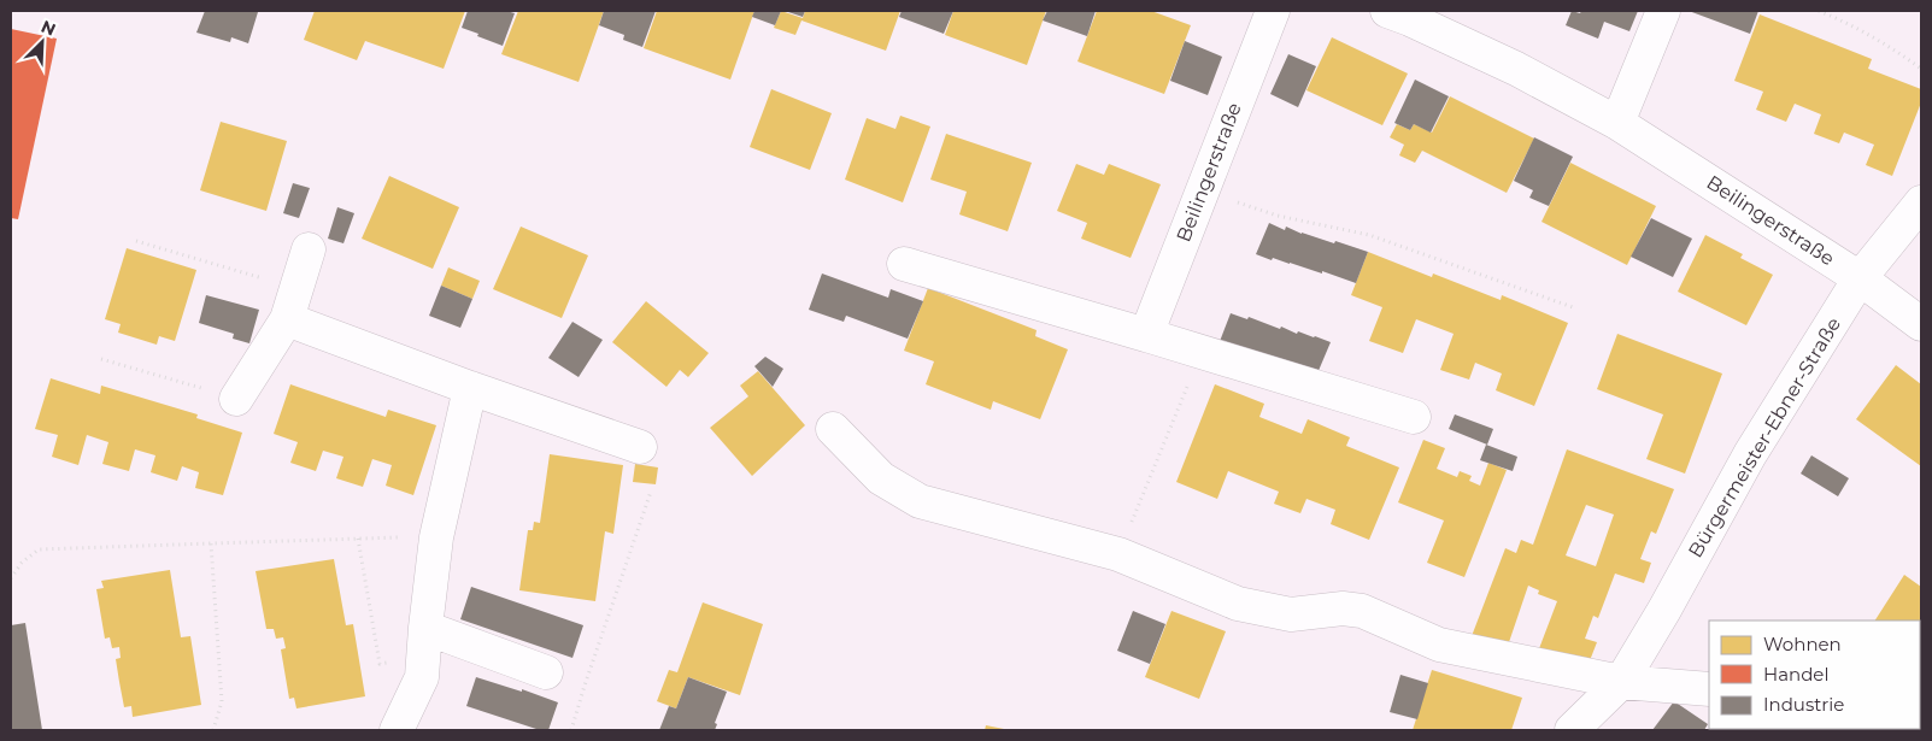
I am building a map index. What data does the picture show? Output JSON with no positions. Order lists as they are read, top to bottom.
{
  "streets": {
    "street": ["Beilingerstraße", "Bürgermeister-Ebner-Straße"]
  },
  "crossings": [
    ["Beilingerstraße", "Bürgermeister-Ebner-Straße"]
  ],
  "legend": ["Wohnen", "Handel", "Industrie"],
  "north": "top right"
}
